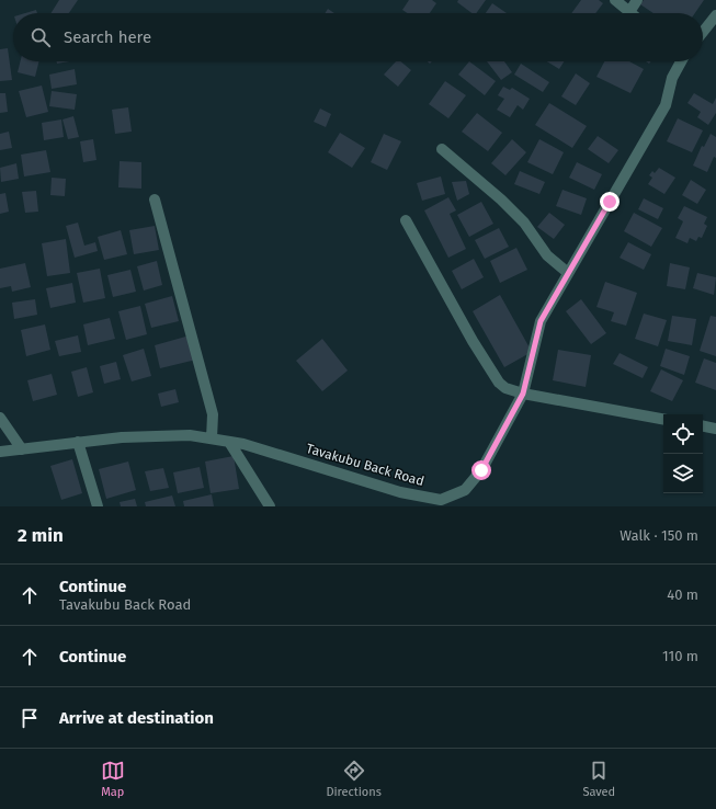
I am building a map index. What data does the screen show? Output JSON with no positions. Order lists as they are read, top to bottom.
{
  "streets": {
    "street": ["Tavakubu Back Road"]
  },
  "page": {
    "search": "Search here",
    "heading": ["2 min", "Walk · 150 m"],
    "list": [
      ["Continue", "Tavakubu Back Road", "40 m"],
      ["Continue", "110 m"],
      "Arrive at destination"
    ],
    "nav": ["Map", "Directions", "Saved"]
  }
}
